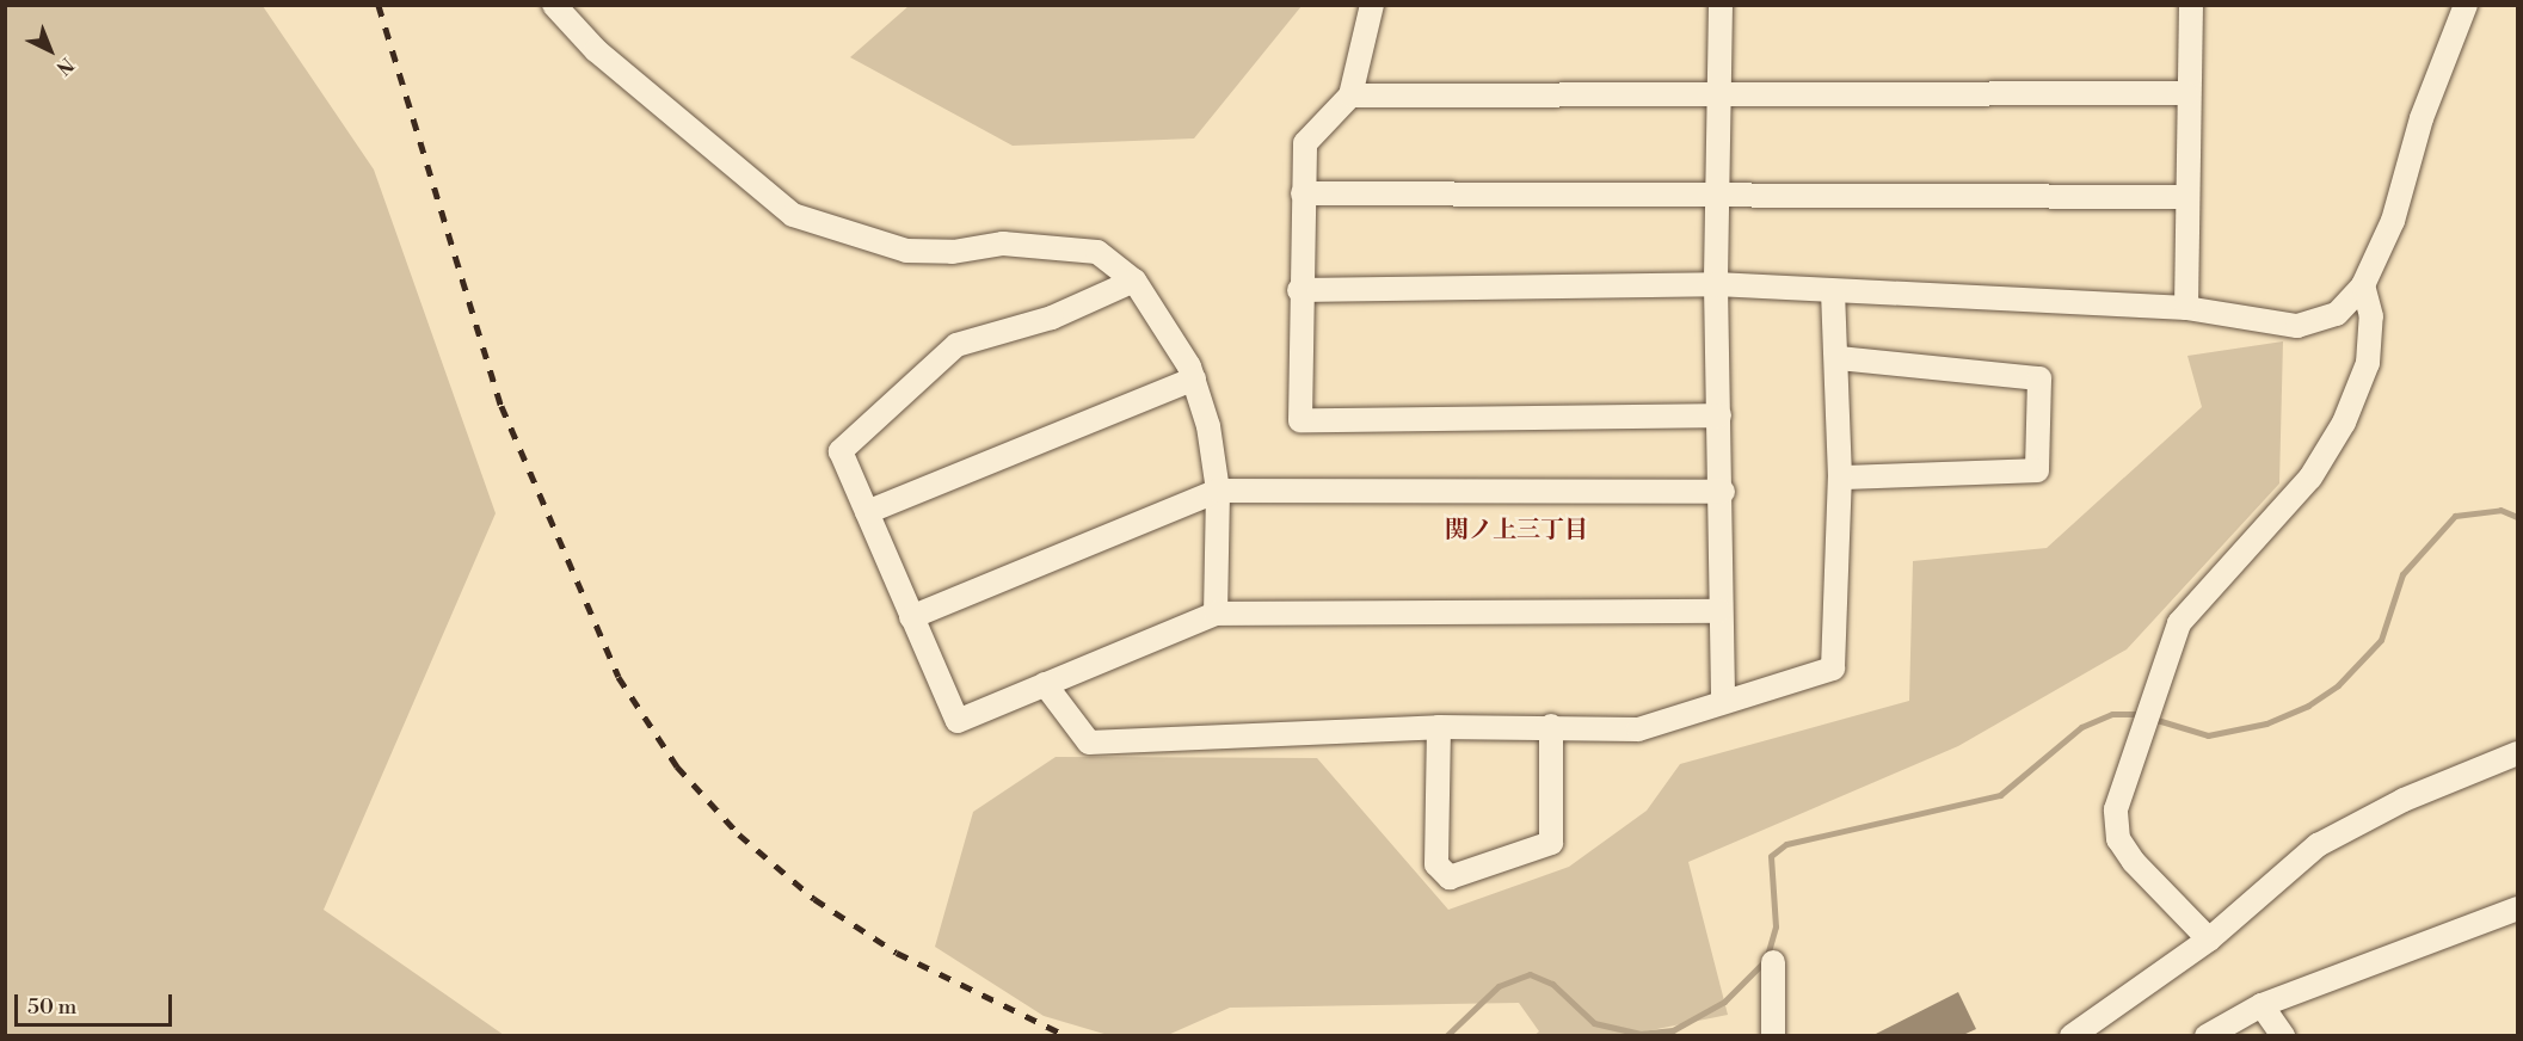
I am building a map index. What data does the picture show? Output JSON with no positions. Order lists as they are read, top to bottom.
{
  "districts": ["関ノ上三丁目"],
  "scale_bar": "50 m",
  "north": "bottom right"
}
